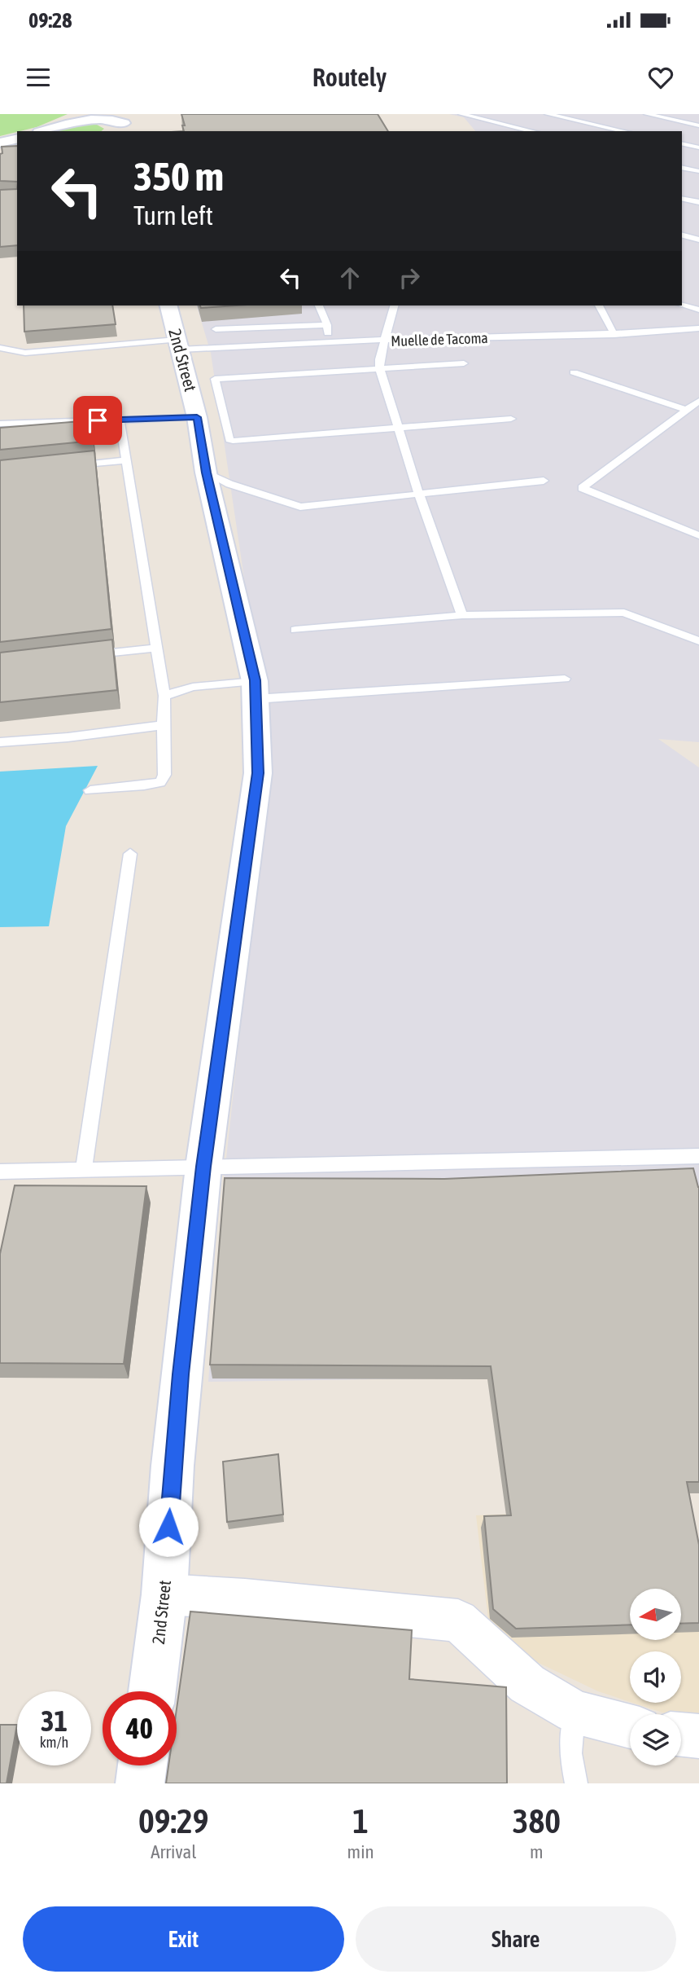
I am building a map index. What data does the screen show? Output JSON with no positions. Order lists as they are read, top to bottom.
{
  "streets": {
    "street": ["2nd Street"],
    "lane": ["Muelle de Tacoma"]
  },
  "crossings": [
    ["Muelle de Tacoma", "2nd Street"]
  ],
  "north": "left",
  "page": {
    "status": "09:28",
    "header": "Routely",
    "turn": ["350 m", "Turn left"],
    "speed": "31 km/h",
    "limit": "40",
    "eta": [
      "09:29",
      "Arrival",
      "1",
      "min",
      "380",
      "m"
    ],
    "buttons": ["Exit", "Share"]
  }
}
